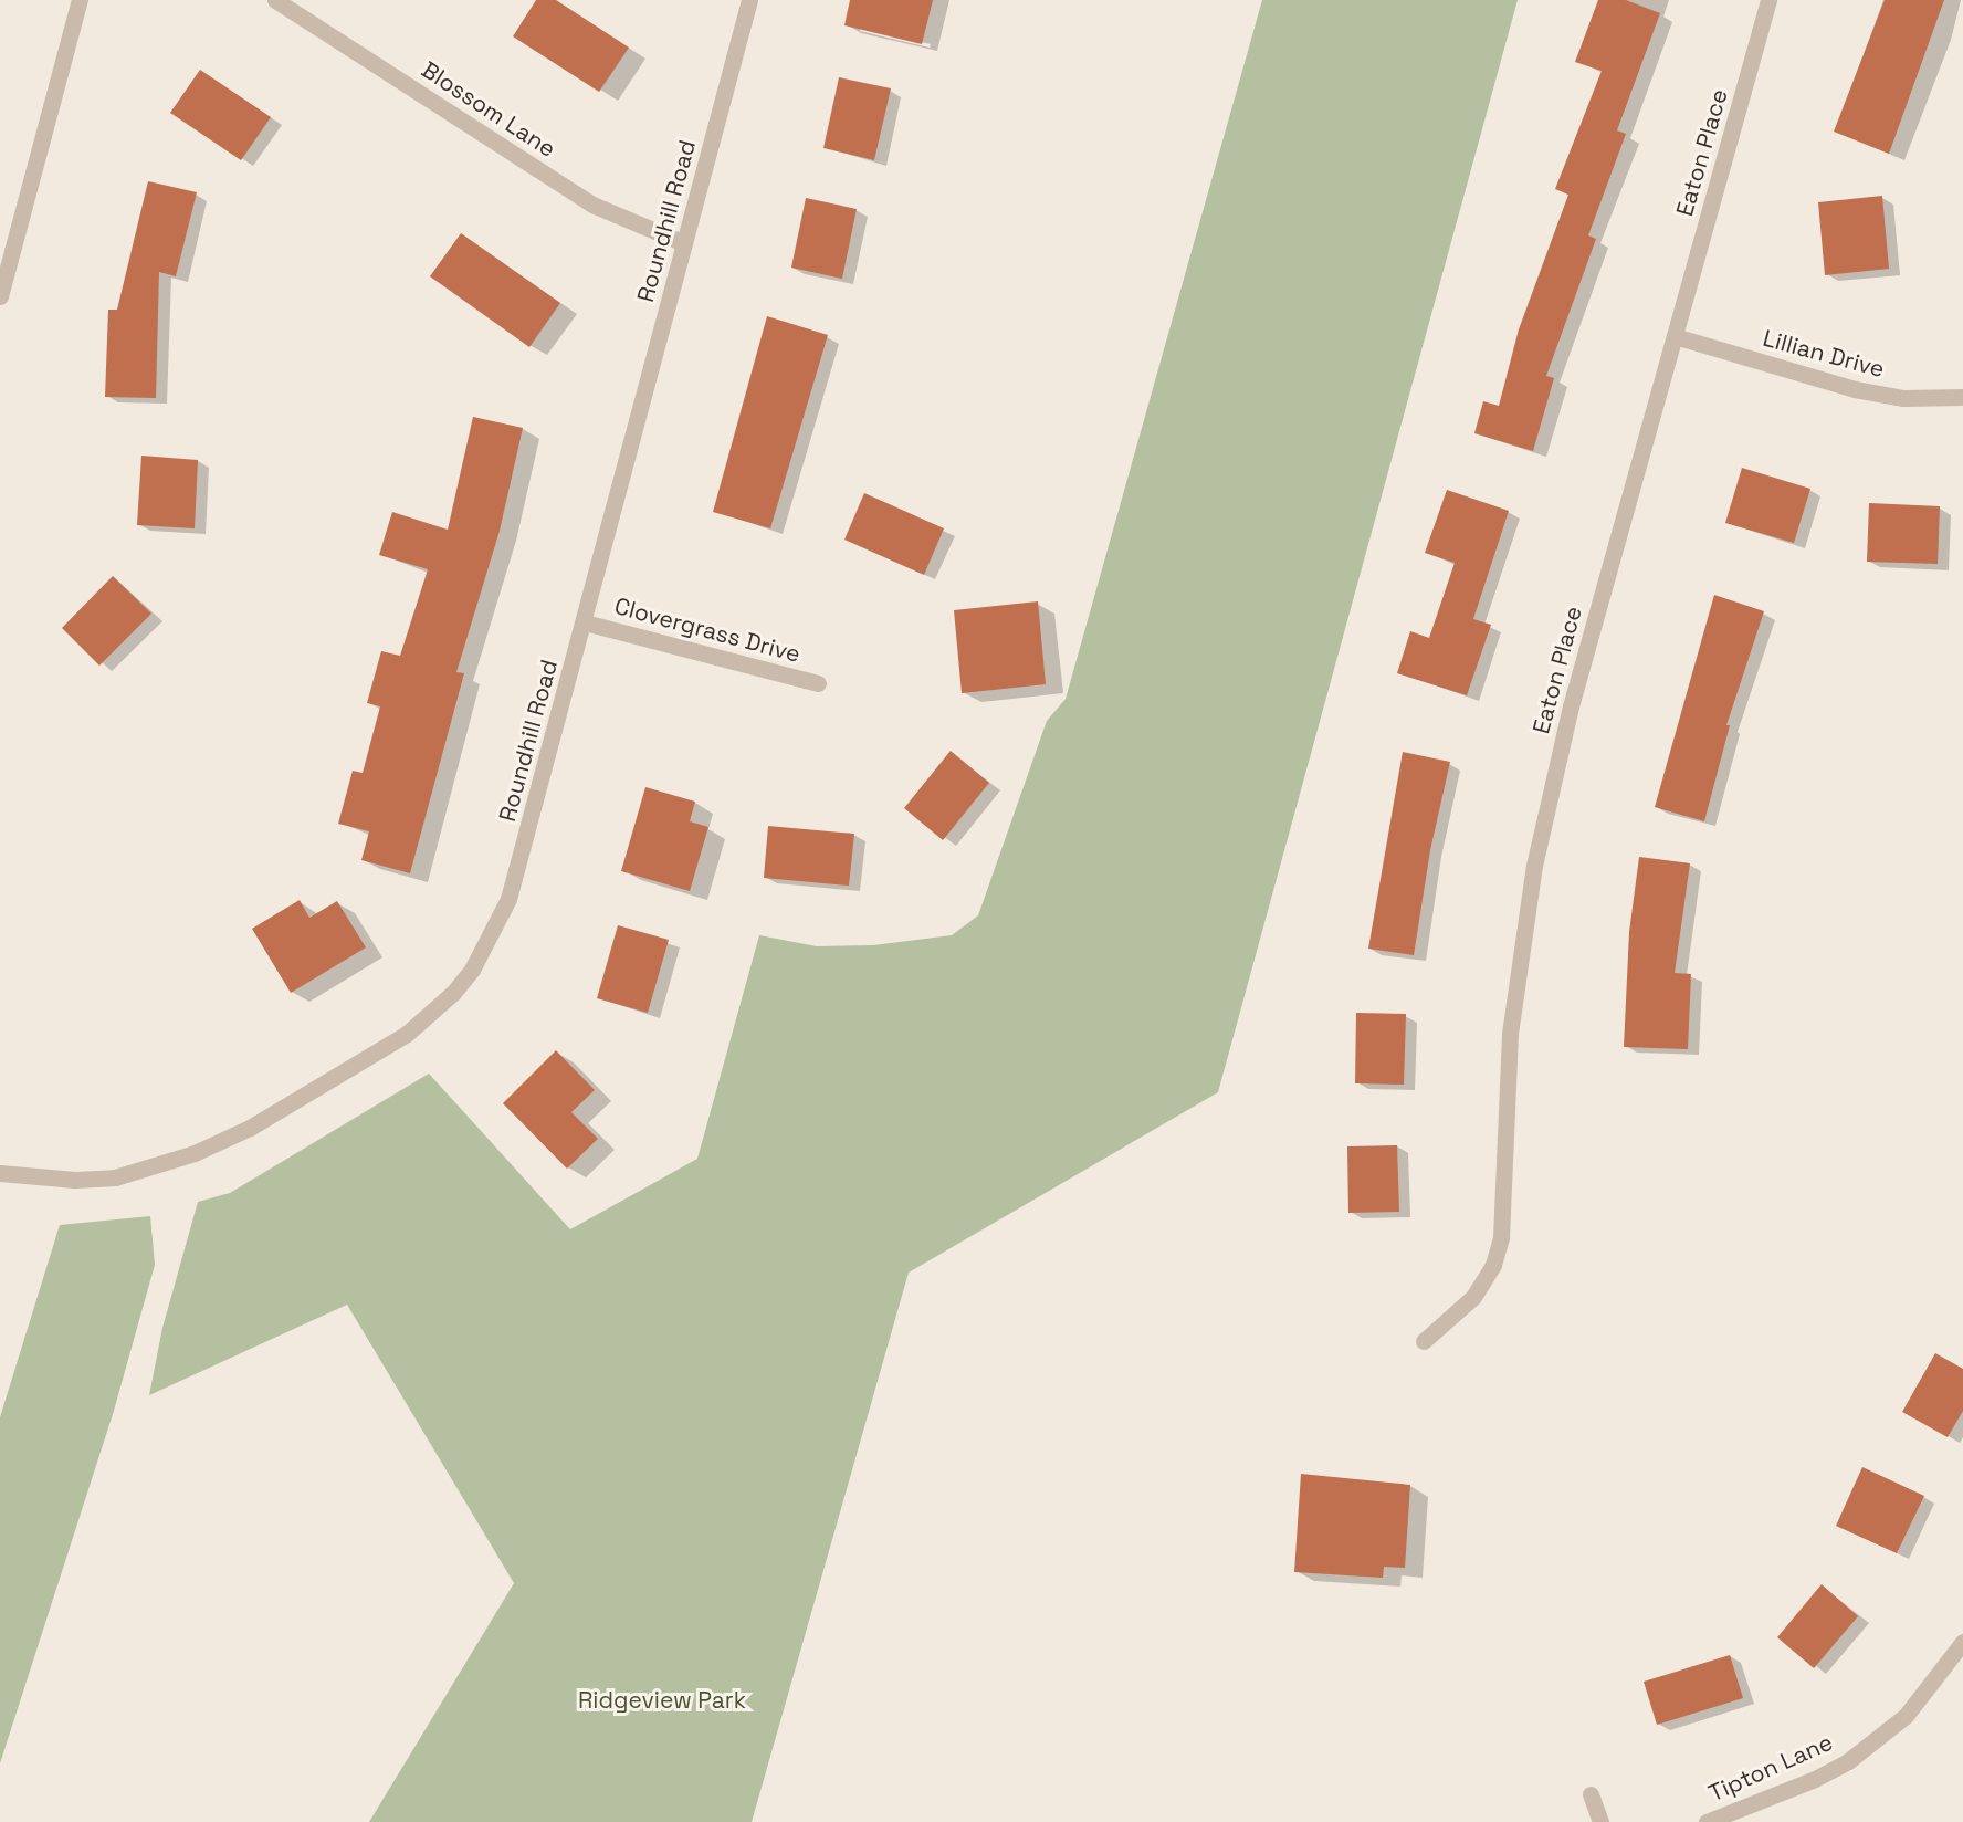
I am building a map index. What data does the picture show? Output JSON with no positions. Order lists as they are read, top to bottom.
{
  "streets": {
    "street": [
      "Blossom Lane",
      "Eaton Place",
      "Roundhill Road",
      "Lillian Drive",
      "Clovergrass Drive",
      "Tipton Lane"
    ]
  },
  "crossings": [
    ["Blossom Lane", "Roundhill Road"],
    ["Eaton Place", "Lillian Drive"],
    ["Roundhill Road", "Clovergrass Drive"]
  ],
  "parks": ["Ridgeview Park"]
}
